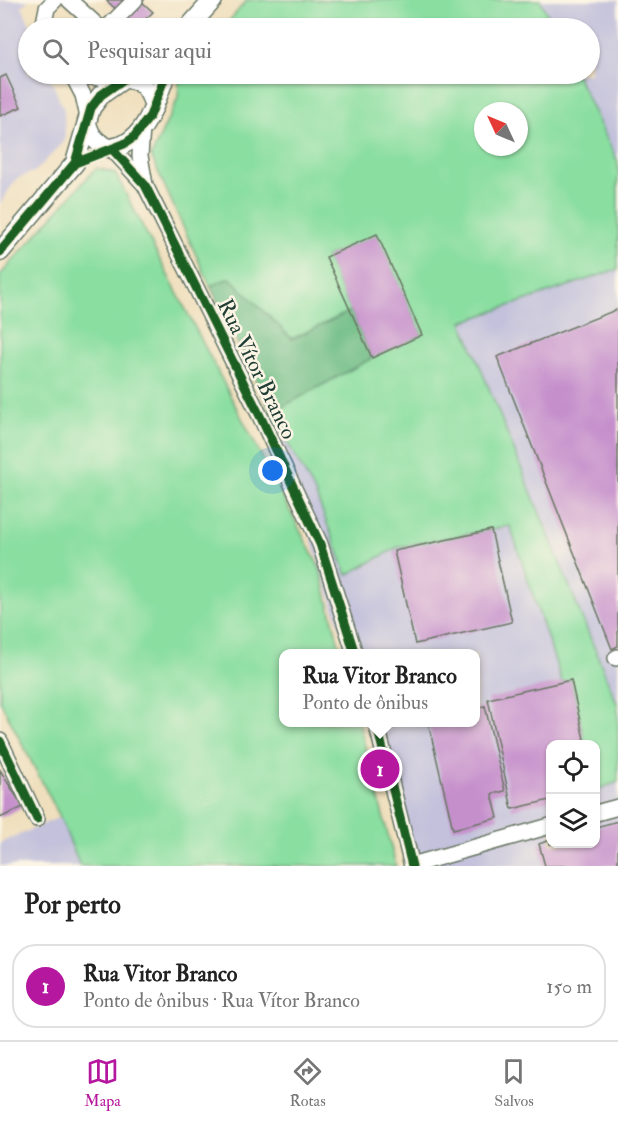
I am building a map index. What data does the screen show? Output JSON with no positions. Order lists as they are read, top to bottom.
{
  "streets": {
    "street": ["Rua Vítor Branco"]
  },
  "north": "top left",
  "page": {
    "search": "Pesquisar aqui",
    "popup": ["Rua Vitor Branco", "Ponto de ônibus"],
    "pins": "1",
    "heading": "Por perto",
    "list": [
      {
        "mark": "1",
        "name": "Rua Vitor Branco",
        "note": "Ponto de ônibus · Rua Vítor Branco",
        "value": "150 m"
      }
    ],
    "nav": ["Mapa", "Rotas", "Salvos"]
  }
}
